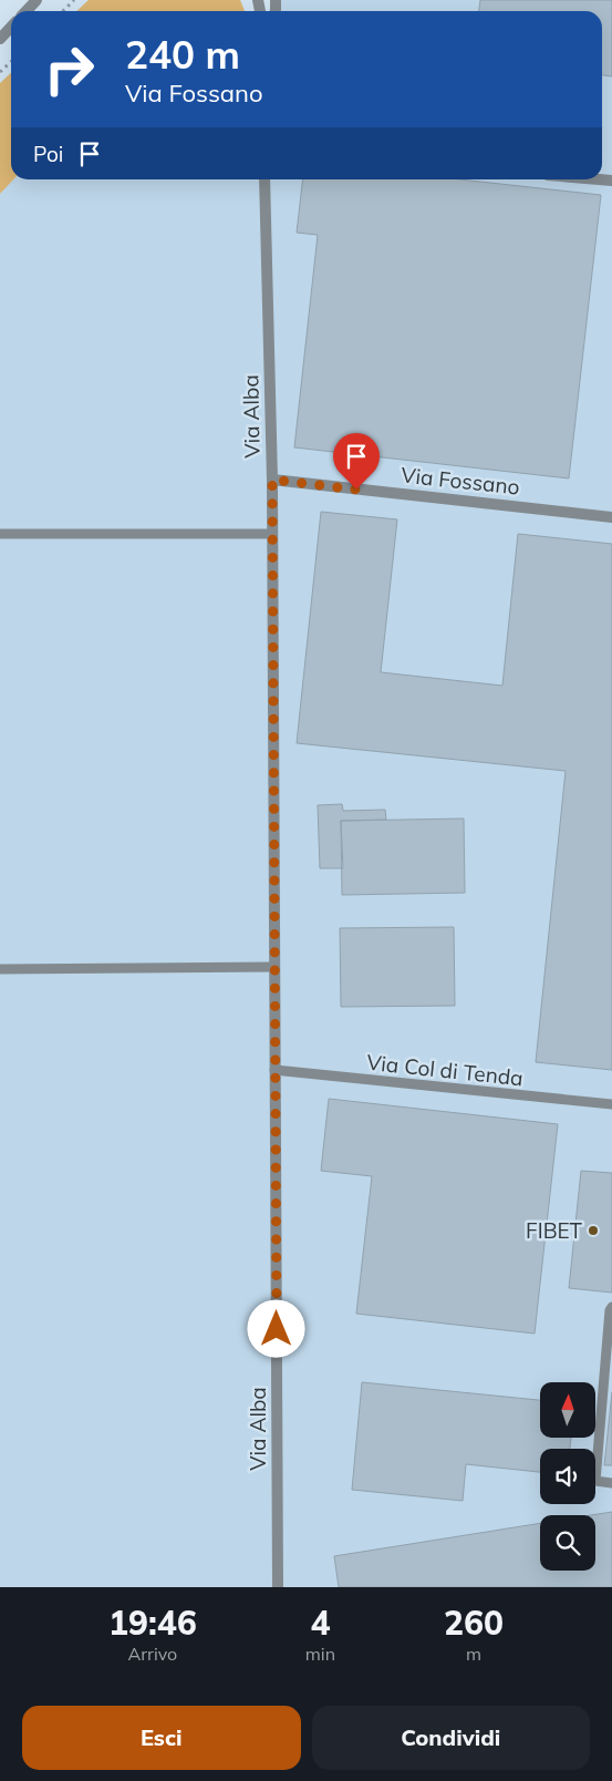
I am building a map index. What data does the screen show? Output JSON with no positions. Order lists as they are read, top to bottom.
{
  "streets": {
    "street": ["Via Alba", "Via Fossano"],
    "lane": ["Via Col di Tenda"]
  },
  "crossings": [
    ["Via Alba", "Via Fossano"],
    ["Via Alba", "Via Col di Tenda"]
  ],
  "places": ["FIBET"],
  "north": "top",
  "page": {
    "turn": ["240 m", "Via Fossano"],
    "then": "Poi",
    "eta": [
      "19:46",
      "Arrivo",
      "4",
      "min",
      "260",
      "m"
    ],
    "buttons": ["Esci", "Condividi"]
  }
}
